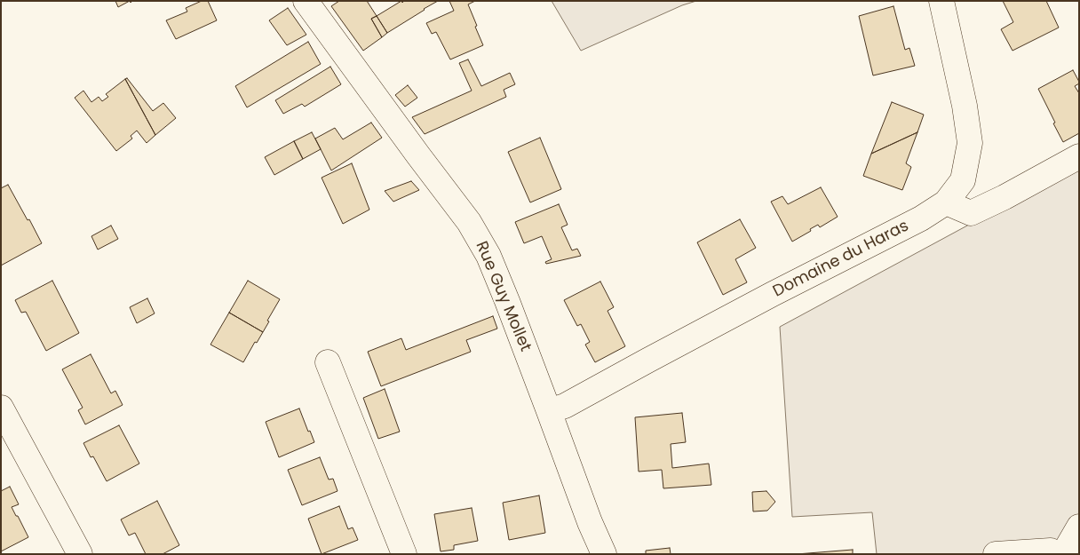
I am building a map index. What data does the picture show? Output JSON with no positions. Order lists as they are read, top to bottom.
{
  "streets": {
    "street": ["Domaine du Haras", "Rue Guy Mollet"]
  },
  "crossings": [
    ["Domaine du Haras", "Rue Guy Mollet"]
  ]
}
